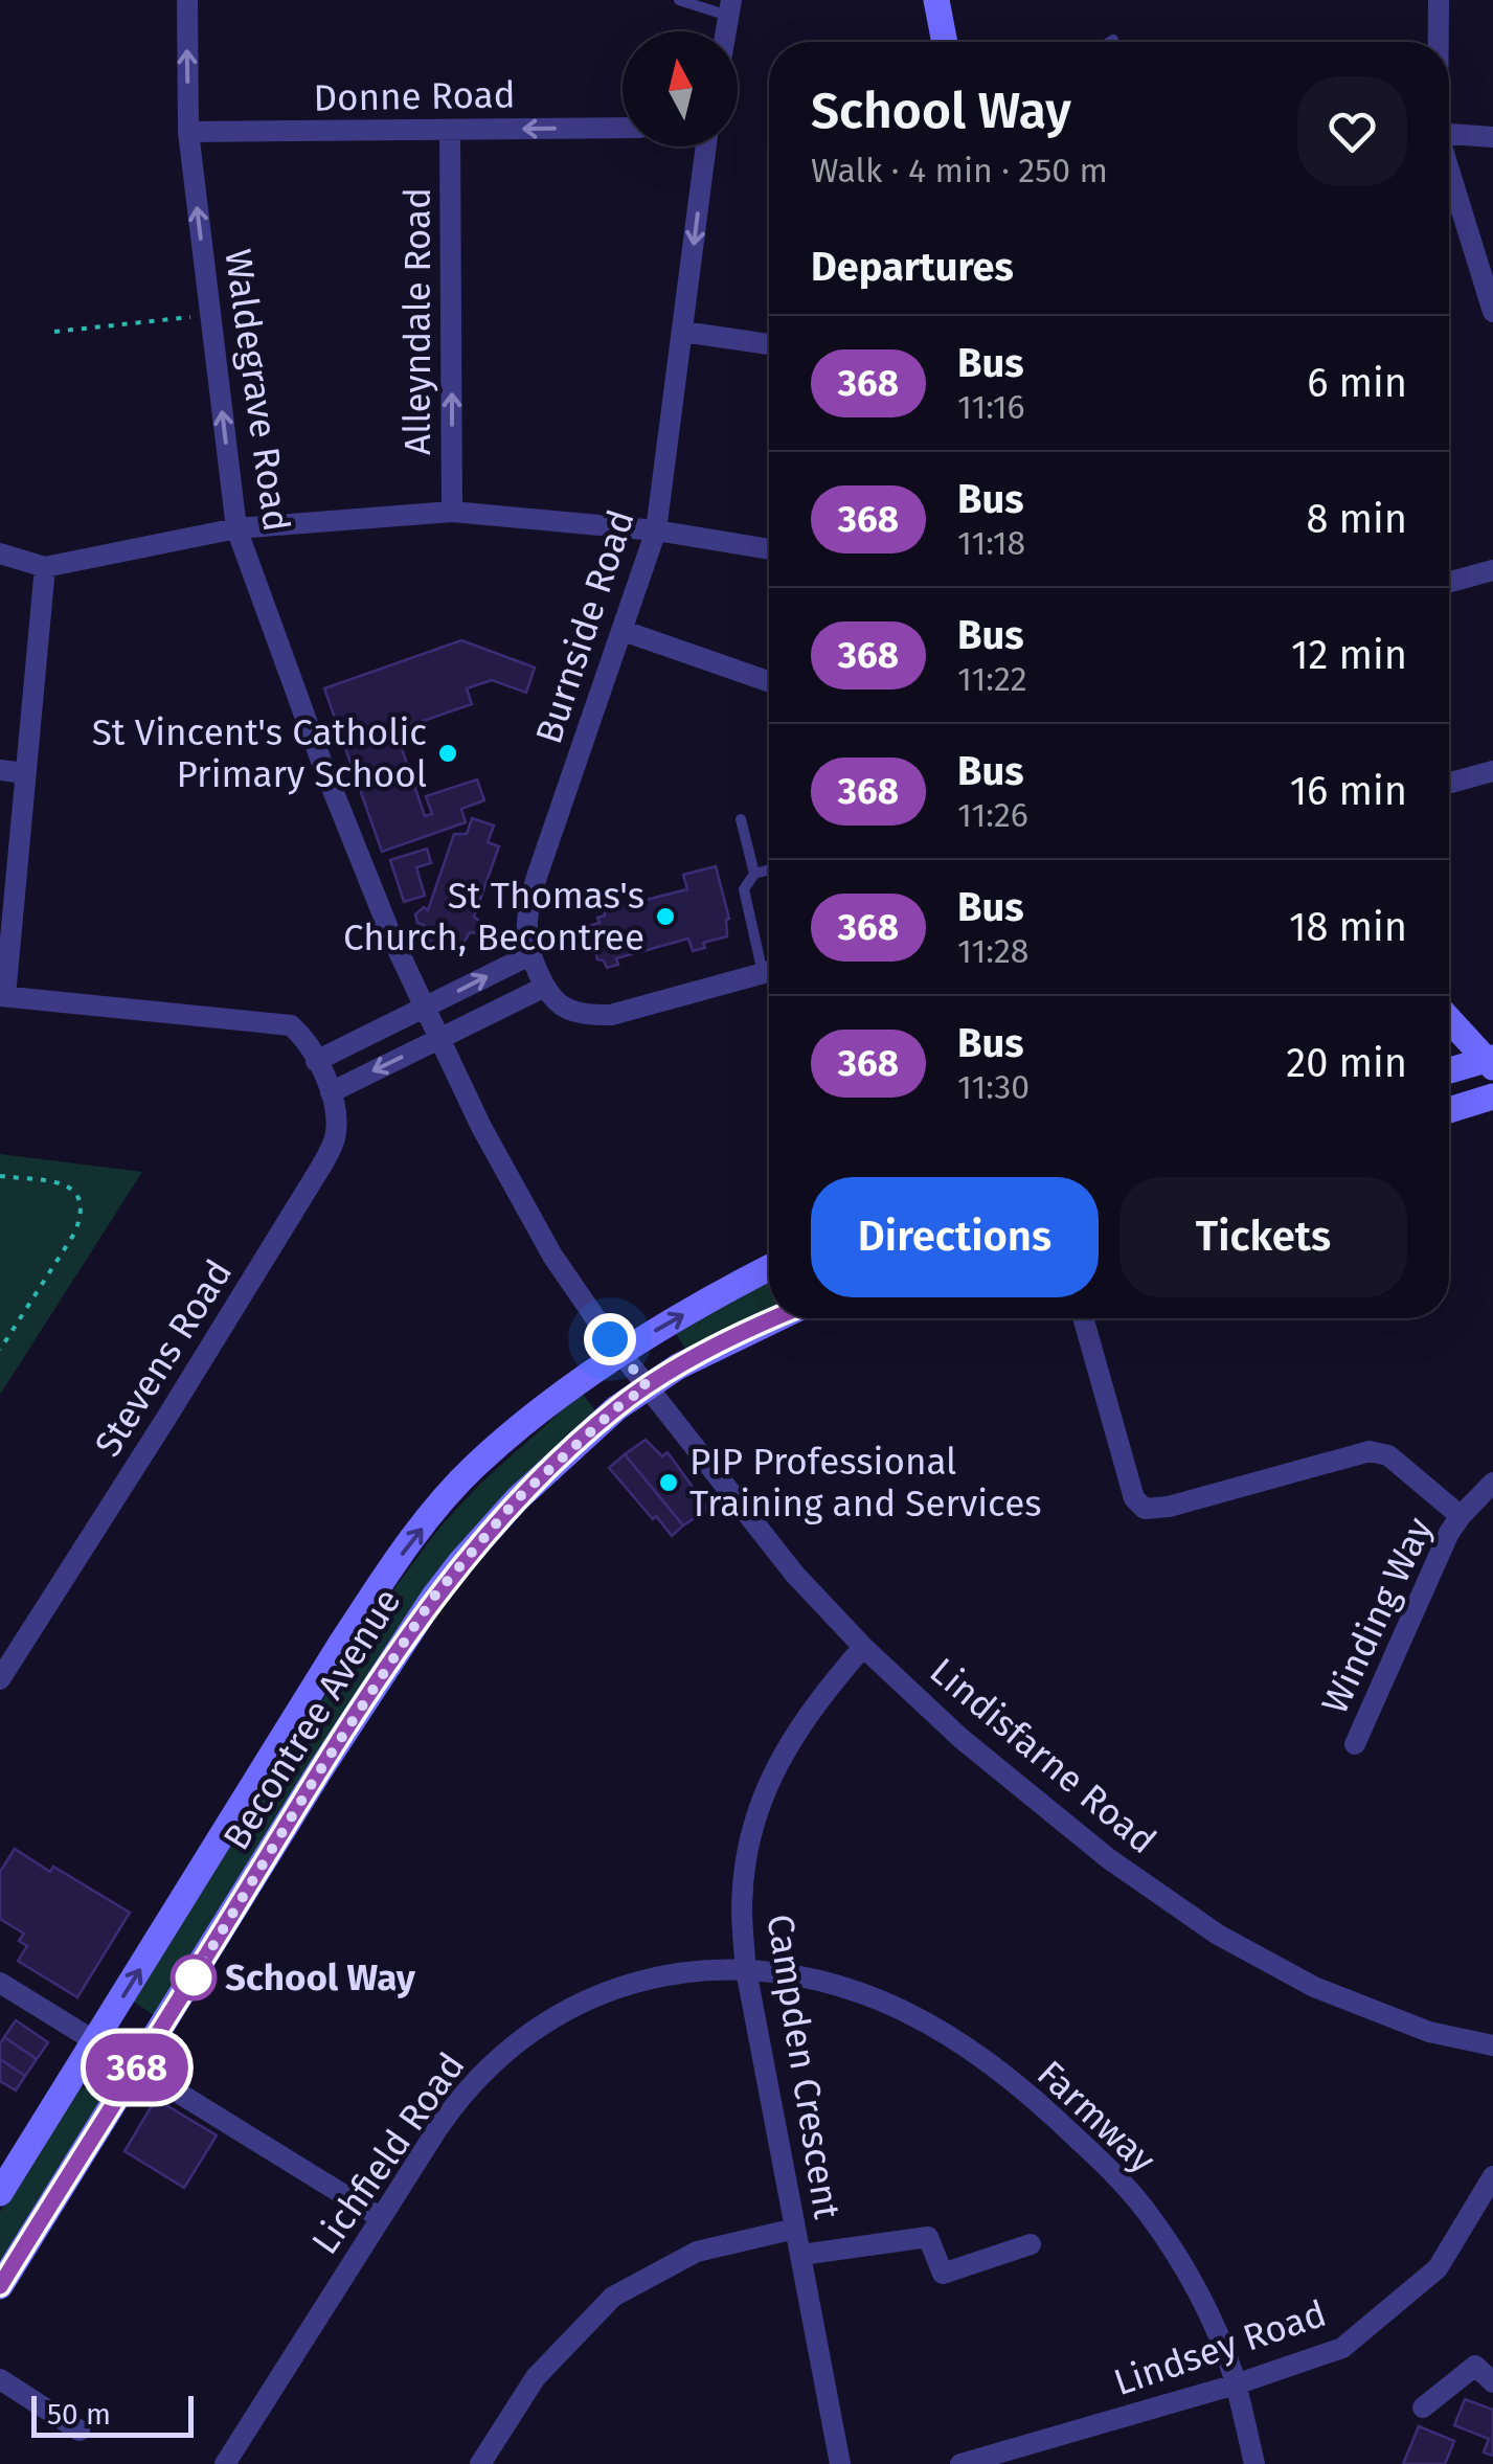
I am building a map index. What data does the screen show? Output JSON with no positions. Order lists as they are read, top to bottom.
{
  "streets": {
    "street": [
      "Donne Road",
      "Alleyndale Road",
      "Waldegrave Road",
      "Burnside Road",
      "Stevens Road",
      "Winding Way",
      "Becontree Avenue",
      "Lindisfarne Road",
      "Campden Crescent",
      "Farmway",
      "Lichfield Road",
      "Lindsey Road"
    ]
  },
  "crossings": [
    ["Donne Road", "Alleyndale Road"],
    ["Donne Road", "Waldegrave Road"],
    ["Waldegrave Road", "Becontree Avenue"],
    ["Waldegrave Road", "Lindisfarne Road"],
    ["Becontree Avenue", "Lindisfarne Road"],
    ["Lindisfarne Road", "Campden Crescent"],
    ["Campden Crescent", "Farmway"],
    ["Campden Crescent", "Lichfield Road"],
    ["Farmway", "Lichfield Road"],
    ["Farmway", "Lindsey Road"]
  ],
  "one_way": ["Donne Road", "Alleyndale Road", "Waldegrave Road"],
  "places": [
    "St Vincent's Catholic Primary School",
    "St Thomas's Church, Becontree",
    "PIP Professional Training and Services",
    "School Way"
  ],
  "lines": ["bus line 368"],
  "scale_bar": "50 m",
  "north": "top",
  "page": {
    "on_map": "368",
    "heading": [
      ["School Way", "Walk · 4 min · 250 m"],
      "Departures"
    ],
    "list": [
      {
        "mark": "368",
        "name": "Bus",
        "note": "11:16",
        "value": "6 min"
      },
      {
        "mark": "368",
        "name": "Bus",
        "note": "11:18",
        "value": "8 min"
      },
      {
        "mark": "368",
        "name": "Bus",
        "note": "11:22",
        "value": "12 min"
      },
      {
        "mark": "368",
        "name": "Bus",
        "note": "11:26",
        "value": "16 min"
      },
      {
        "mark": "368",
        "name": "Bus",
        "note": "11:28",
        "value": "18 min"
      },
      {
        "mark": "368",
        "name": "Bus",
        "note": "11:30",
        "value": "20 min"
      }
    ],
    "buttons": ["Directions", "Tickets"],
    "scale": "50 m"
  }
}
